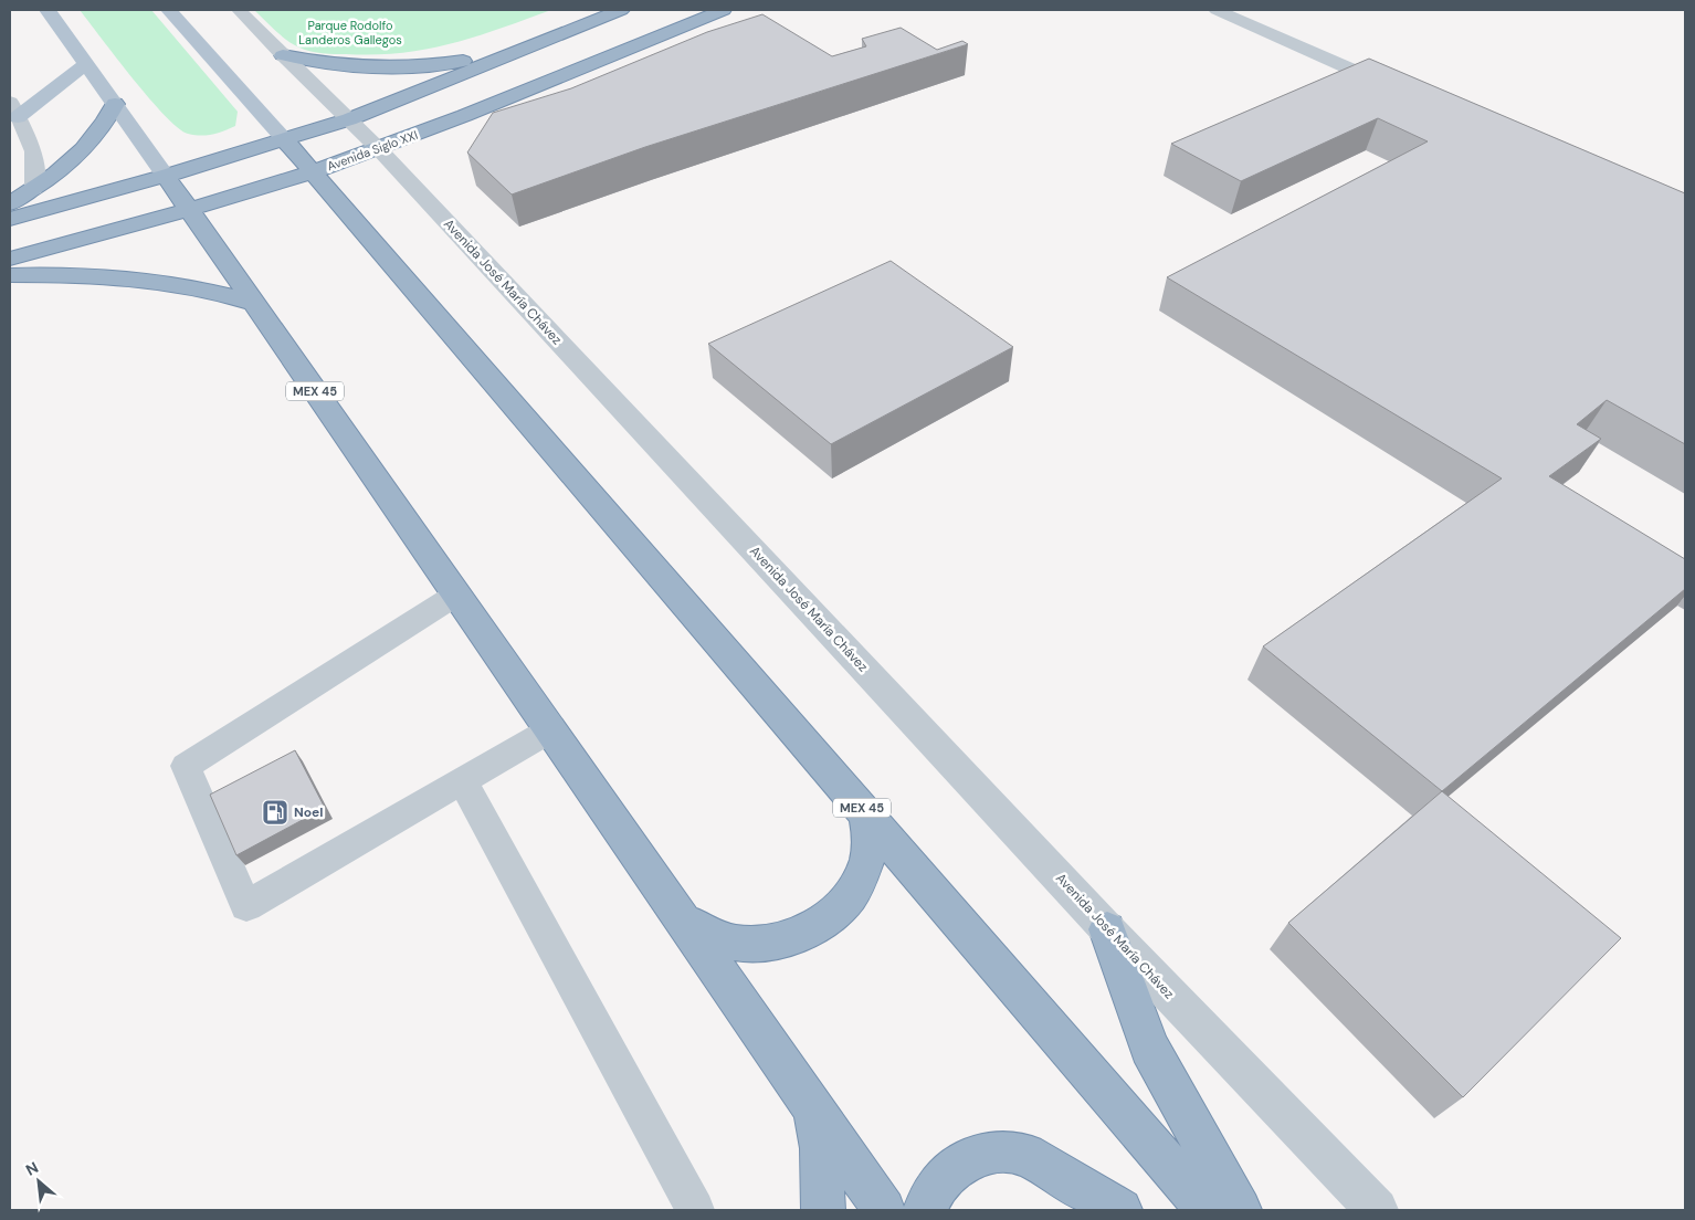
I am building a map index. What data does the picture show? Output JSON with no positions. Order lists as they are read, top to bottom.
{
  "streets": {
    "highway": ["Avenida Siglo XXI", "MEX 45"],
    "street": ["Avenida José María Chávez"]
  },
  "crossings": [
    ["Avenida Siglo XXI", "Avenida José María Chávez"],
    ["Avenida Siglo XXI", "MEX 45"]
  ],
  "parks": ["Parque Rodolfo Landeros Gallegos"],
  "places": {
    "fuel station": ["Noel"]
  },
  "north": "top left"
}
